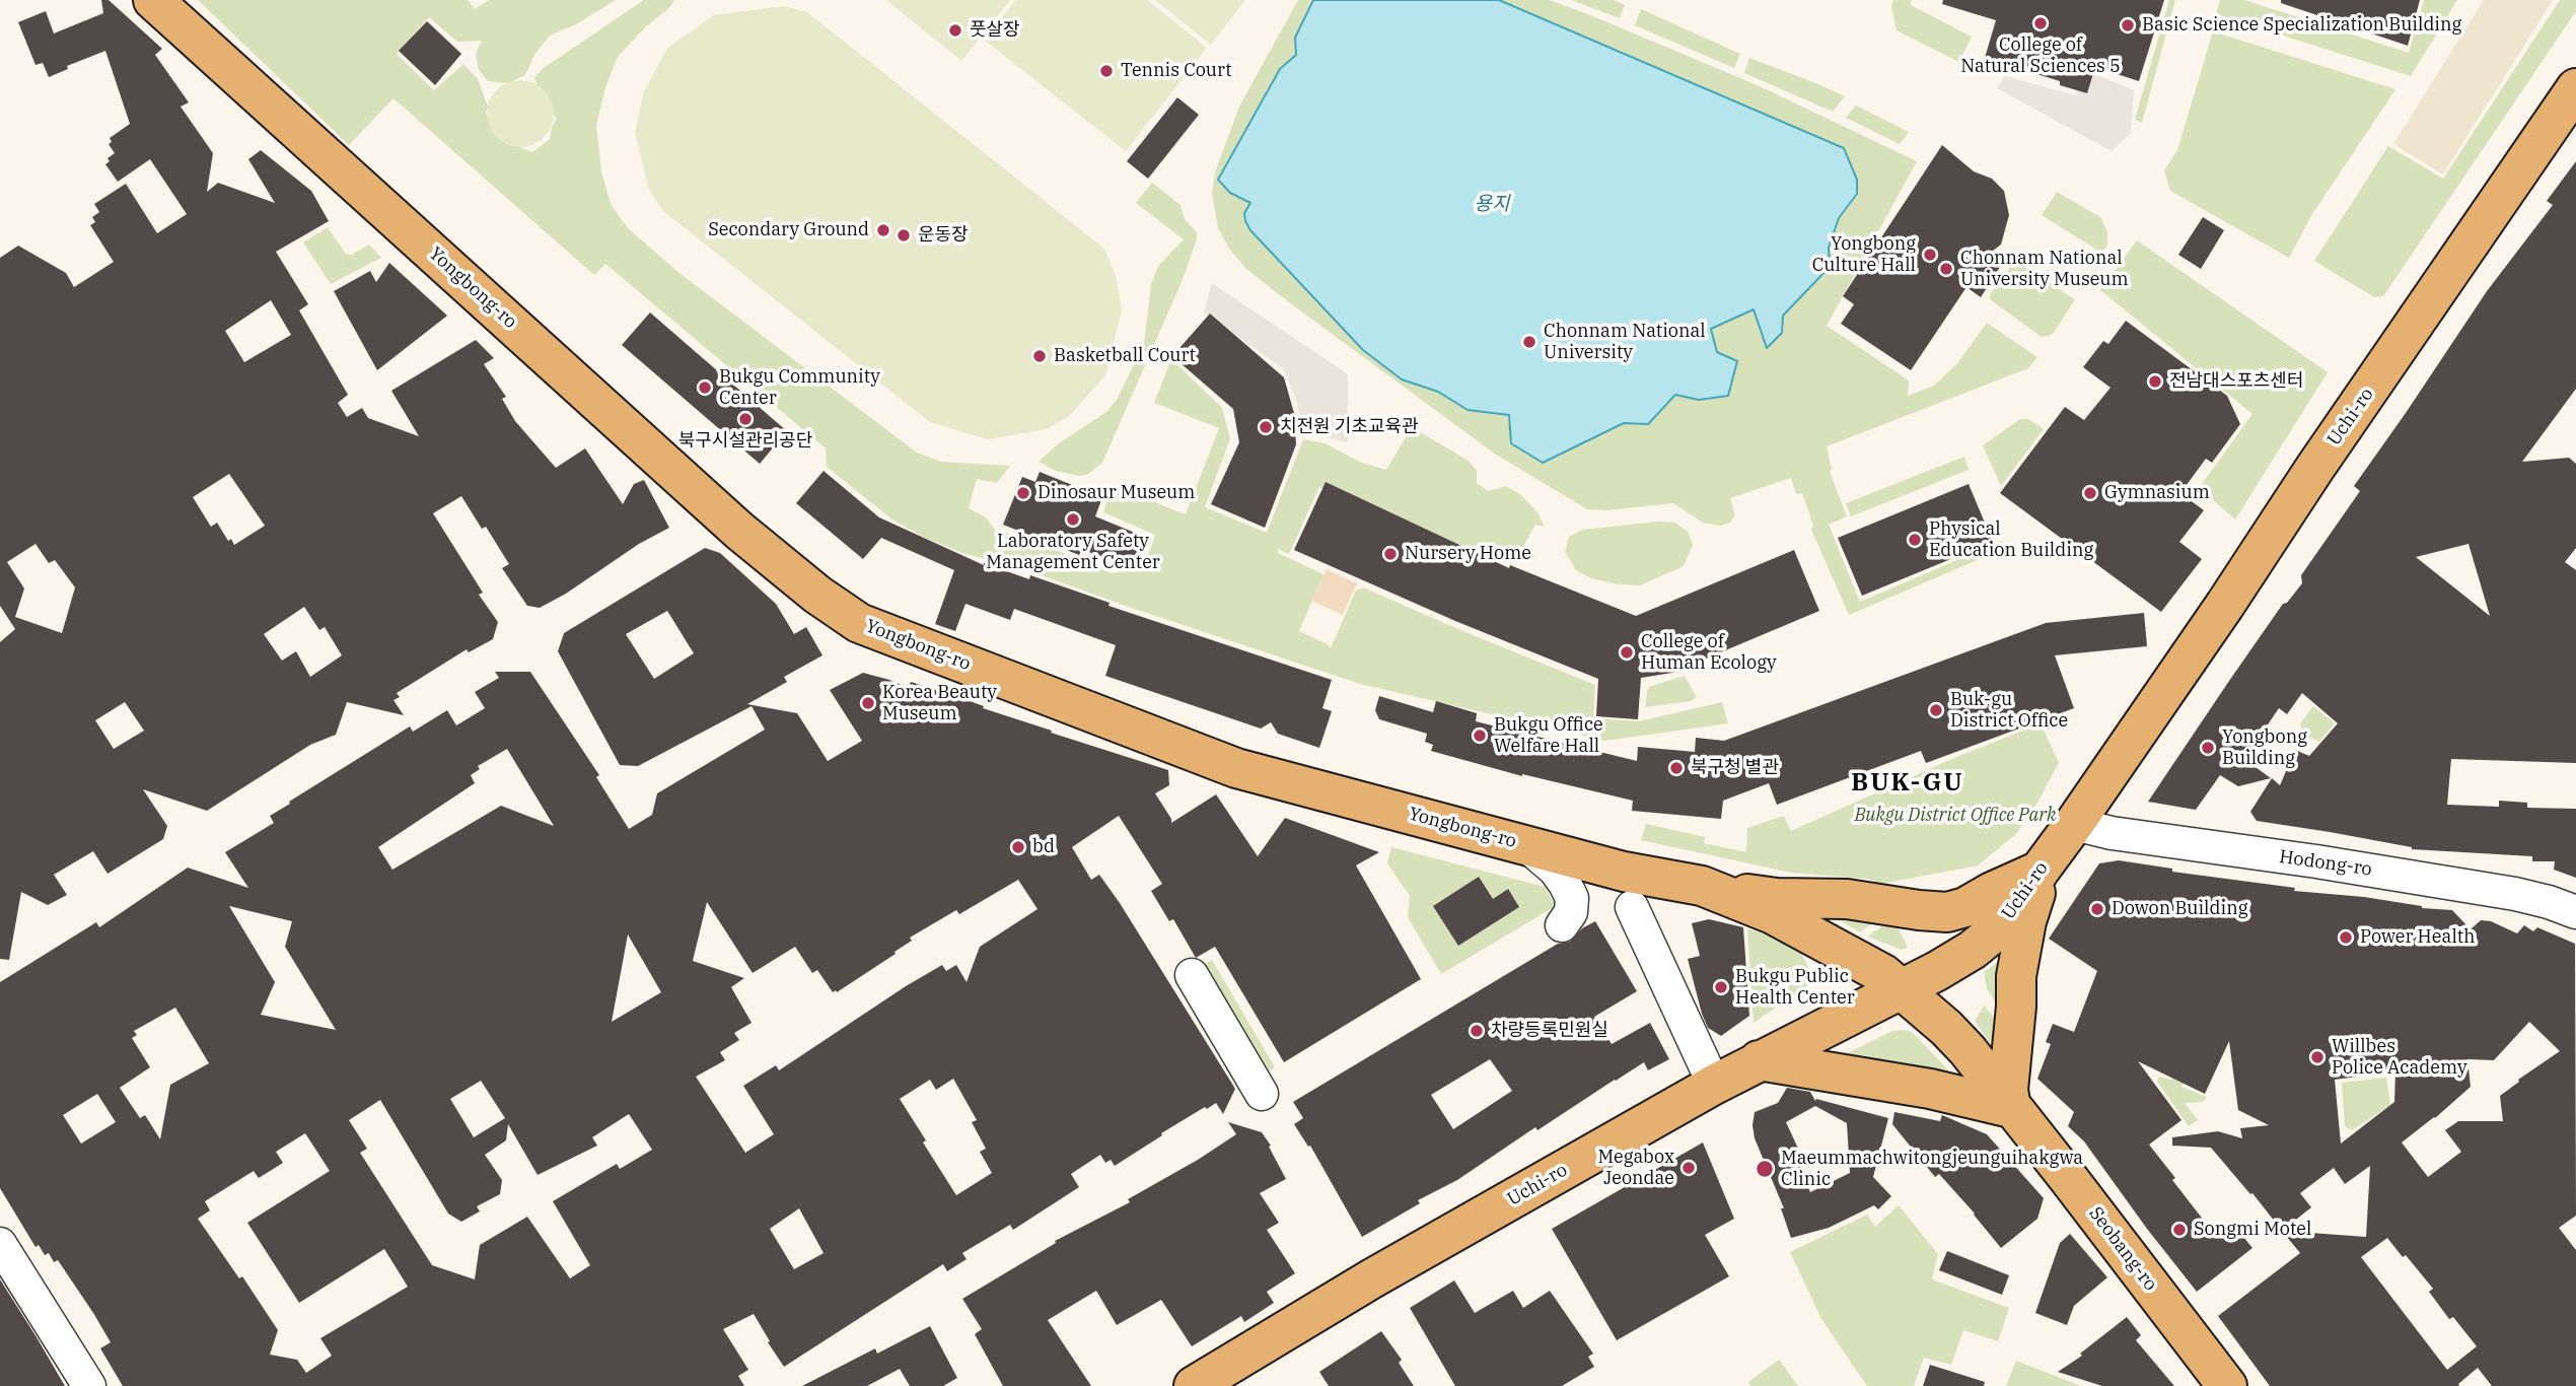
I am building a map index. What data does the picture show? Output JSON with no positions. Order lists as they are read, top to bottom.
{
  "streets": {
    "main road": ["Yongbong-ro", "Uchi-ro", "Seobang-ro"],
    "street": ["Hodong-ro"]
  },
  "crossings": [
    ["Yongbong-ro", "Uchi-ro"],
    ["Yongbong-ro", "Seobang-ro"],
    ["Uchi-ro", "Hodong-ro"],
    ["Uchi-ro", "Seobang-ro"]
  ],
  "districts": ["BUK-GU"],
  "water": ["용지"],
  "parks": ["Bukgu District Office Park"],
  "places": [
    "College of Natural Sciences 5",
    "Basic Science Specialization Building",
    "풋살장",
    "Tennis Court",
    "Secondary Ground",
    "운동장",
    "Yongbong Culture Hall",
    "Chonnam National University Museum",
    "Chonnam National University",
    "Basketball Court",
    "전남대스포츠센터",
    "Bukgu Community Center",
    "북구시설관리공단",
    "치전원 기초교육관",
    "Dinosaur Museum",
    "Gymnasium",
    "Laboratory Safety Management Center",
    "Physical Education Building",
    "Nursery Home",
    "College of Human Ecology",
    "Korea Beauty Museum",
    "Buk-gu District Office",
    "Bukgu Office Welfare Hall",
    "Yongbong Building",
    "북구청 별관",
    "bd",
    "Dowon Building",
    "Power Health",
    "Bukgu Public Health Center",
    "차량등록민원실",
    "Willbes Police Academy",
    "Megabox Jeondae",
    "Maeummachwitongjeunguihakgwa Clinic",
    "Songmi Motel"
  ]
}
